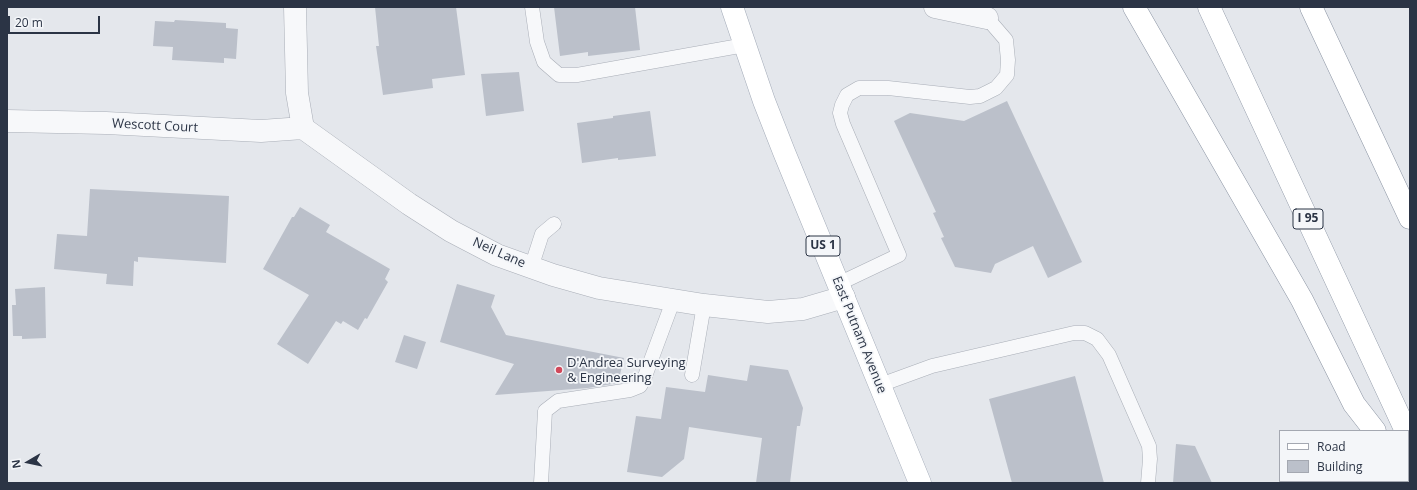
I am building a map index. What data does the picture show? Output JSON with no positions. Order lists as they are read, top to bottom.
{
  "streets": {
    "main road": ["I 95", "US 1", "East Putnam Avenue"],
    "street": ["Wescott Court", "Neil Lane"]
  },
  "crossings": [
    ["Wescott Court", "Neil Lane"],
    ["Neil Lane", "East Putnam Avenue"]
  ],
  "places": ["D'Andrea Surveying & Engineering"],
  "legend": ["Road", "Building"],
  "scale_bar": "20 m",
  "north": "left"
}
